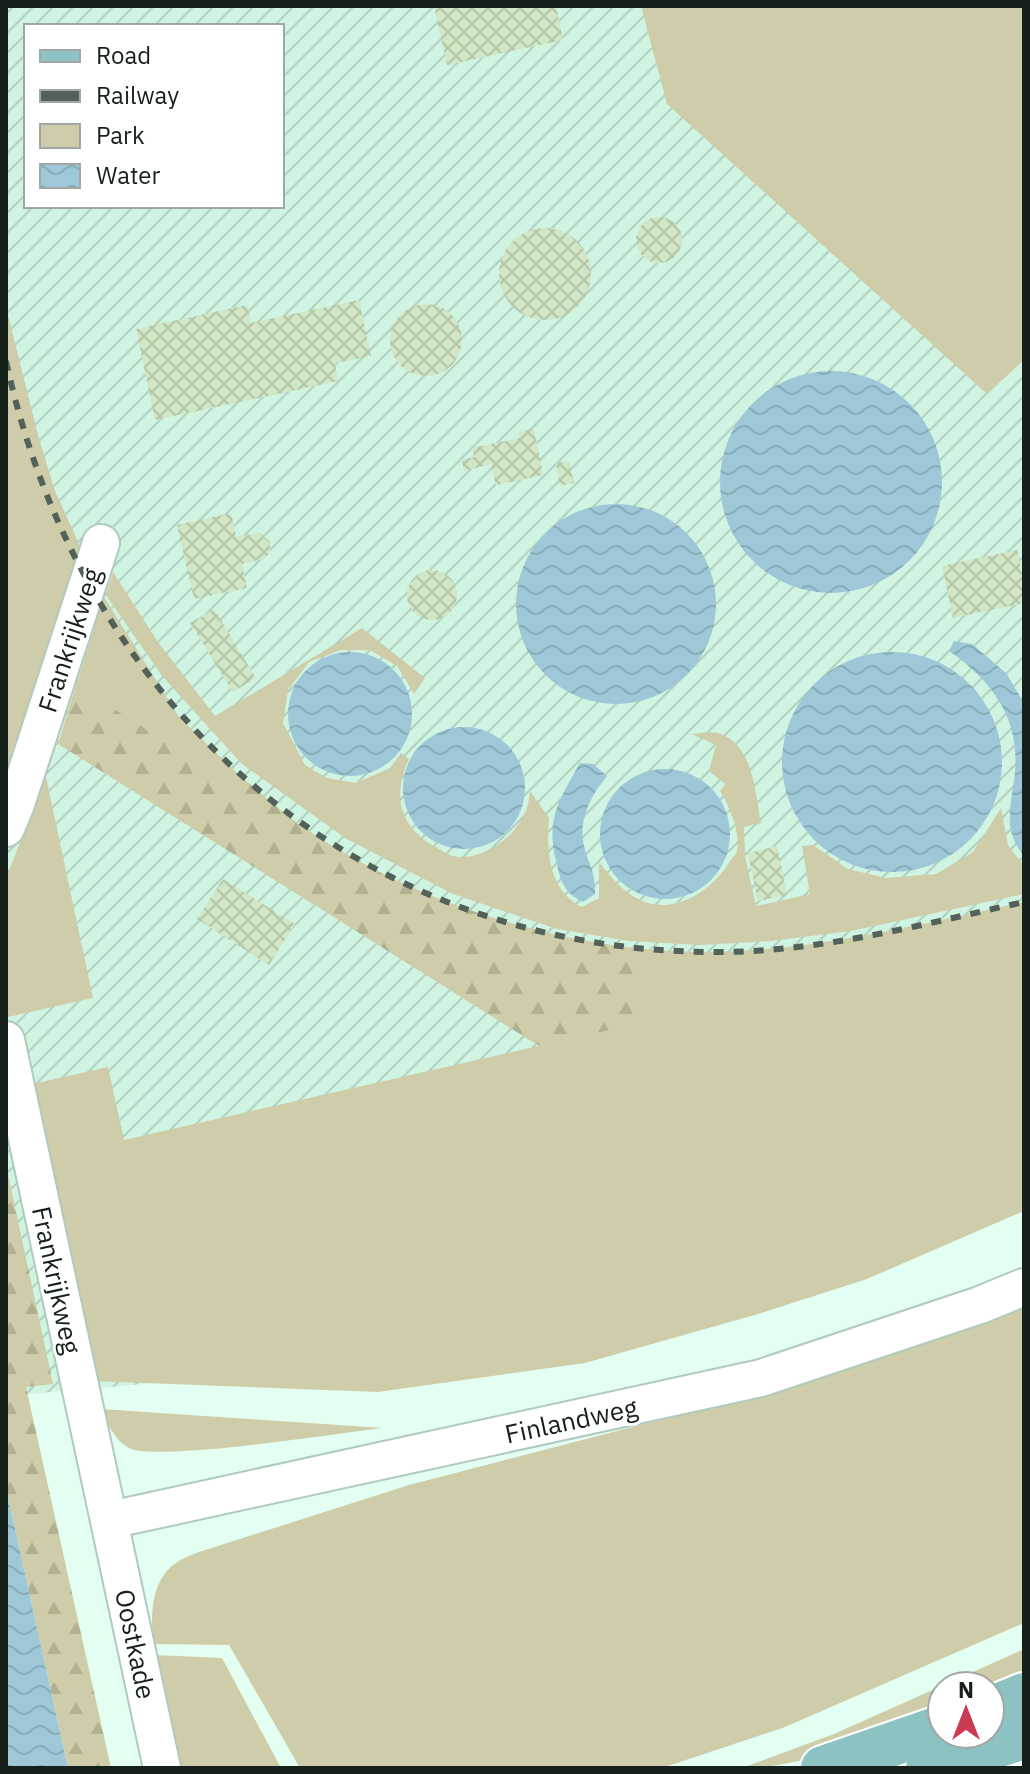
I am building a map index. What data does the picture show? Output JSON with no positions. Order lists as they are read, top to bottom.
{
  "streets": {
    "street": ["Frankrijkweg", "Finlandweg", "Oostkade"]
  },
  "crossings": [
    ["Frankrijkweg", "Finlandweg"],
    ["Frankrijkweg", "Oostkade"],
    ["Finlandweg", "Oostkade"]
  ],
  "legend": [
    "Road",
    "Railway",
    "Park",
    "Water"
  ],
  "north": "top"
}
